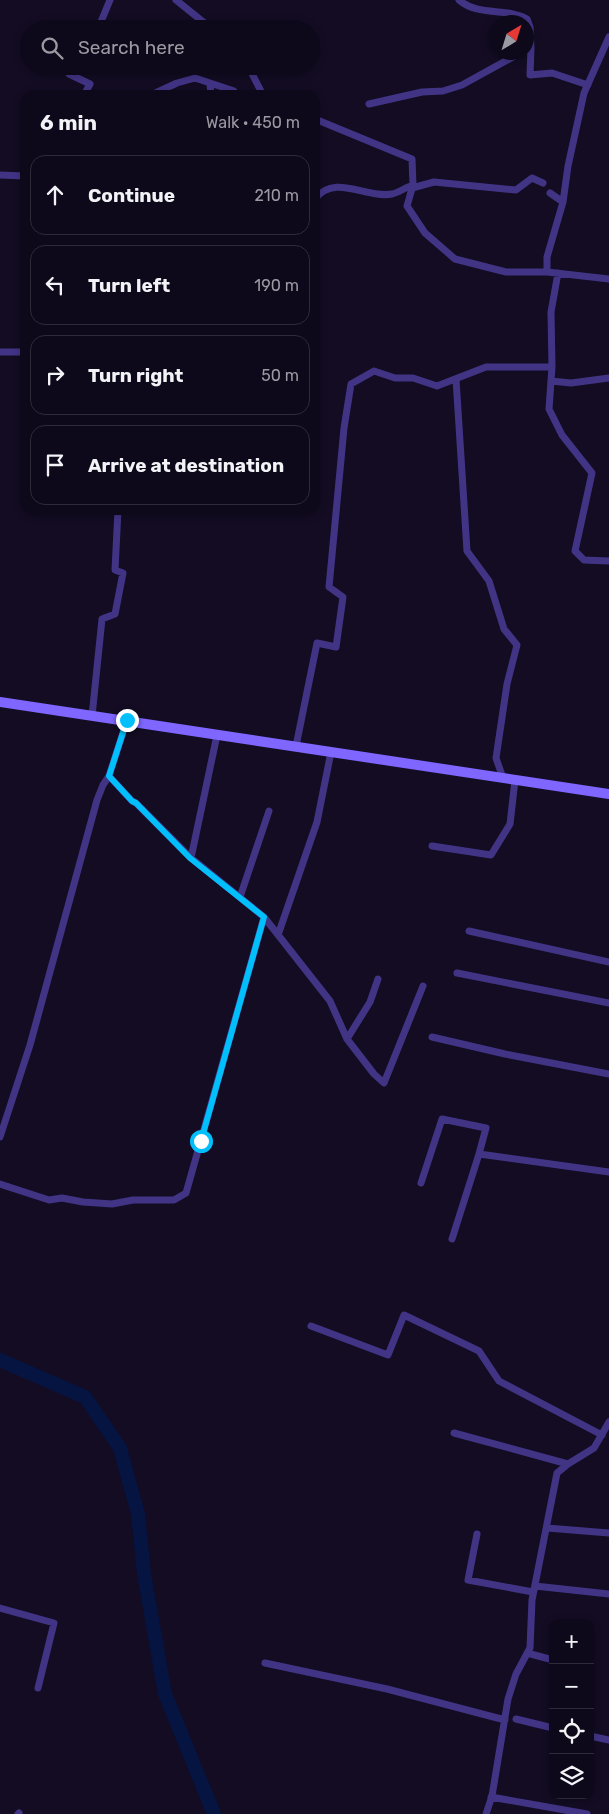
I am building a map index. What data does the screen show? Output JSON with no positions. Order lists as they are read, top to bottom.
{
  "north": "top right",
  "page": {
    "search": "Search here",
    "heading": ["6 min", "Walk · 450 m"],
    "list": [
      ["Continue", "210 m"],
      ["Turn left", "190 m"],
      ["Turn right", "50 m"],
      "Arrive at destination"
    ],
    "map_buttons": ["+", "−"]
  }
}
